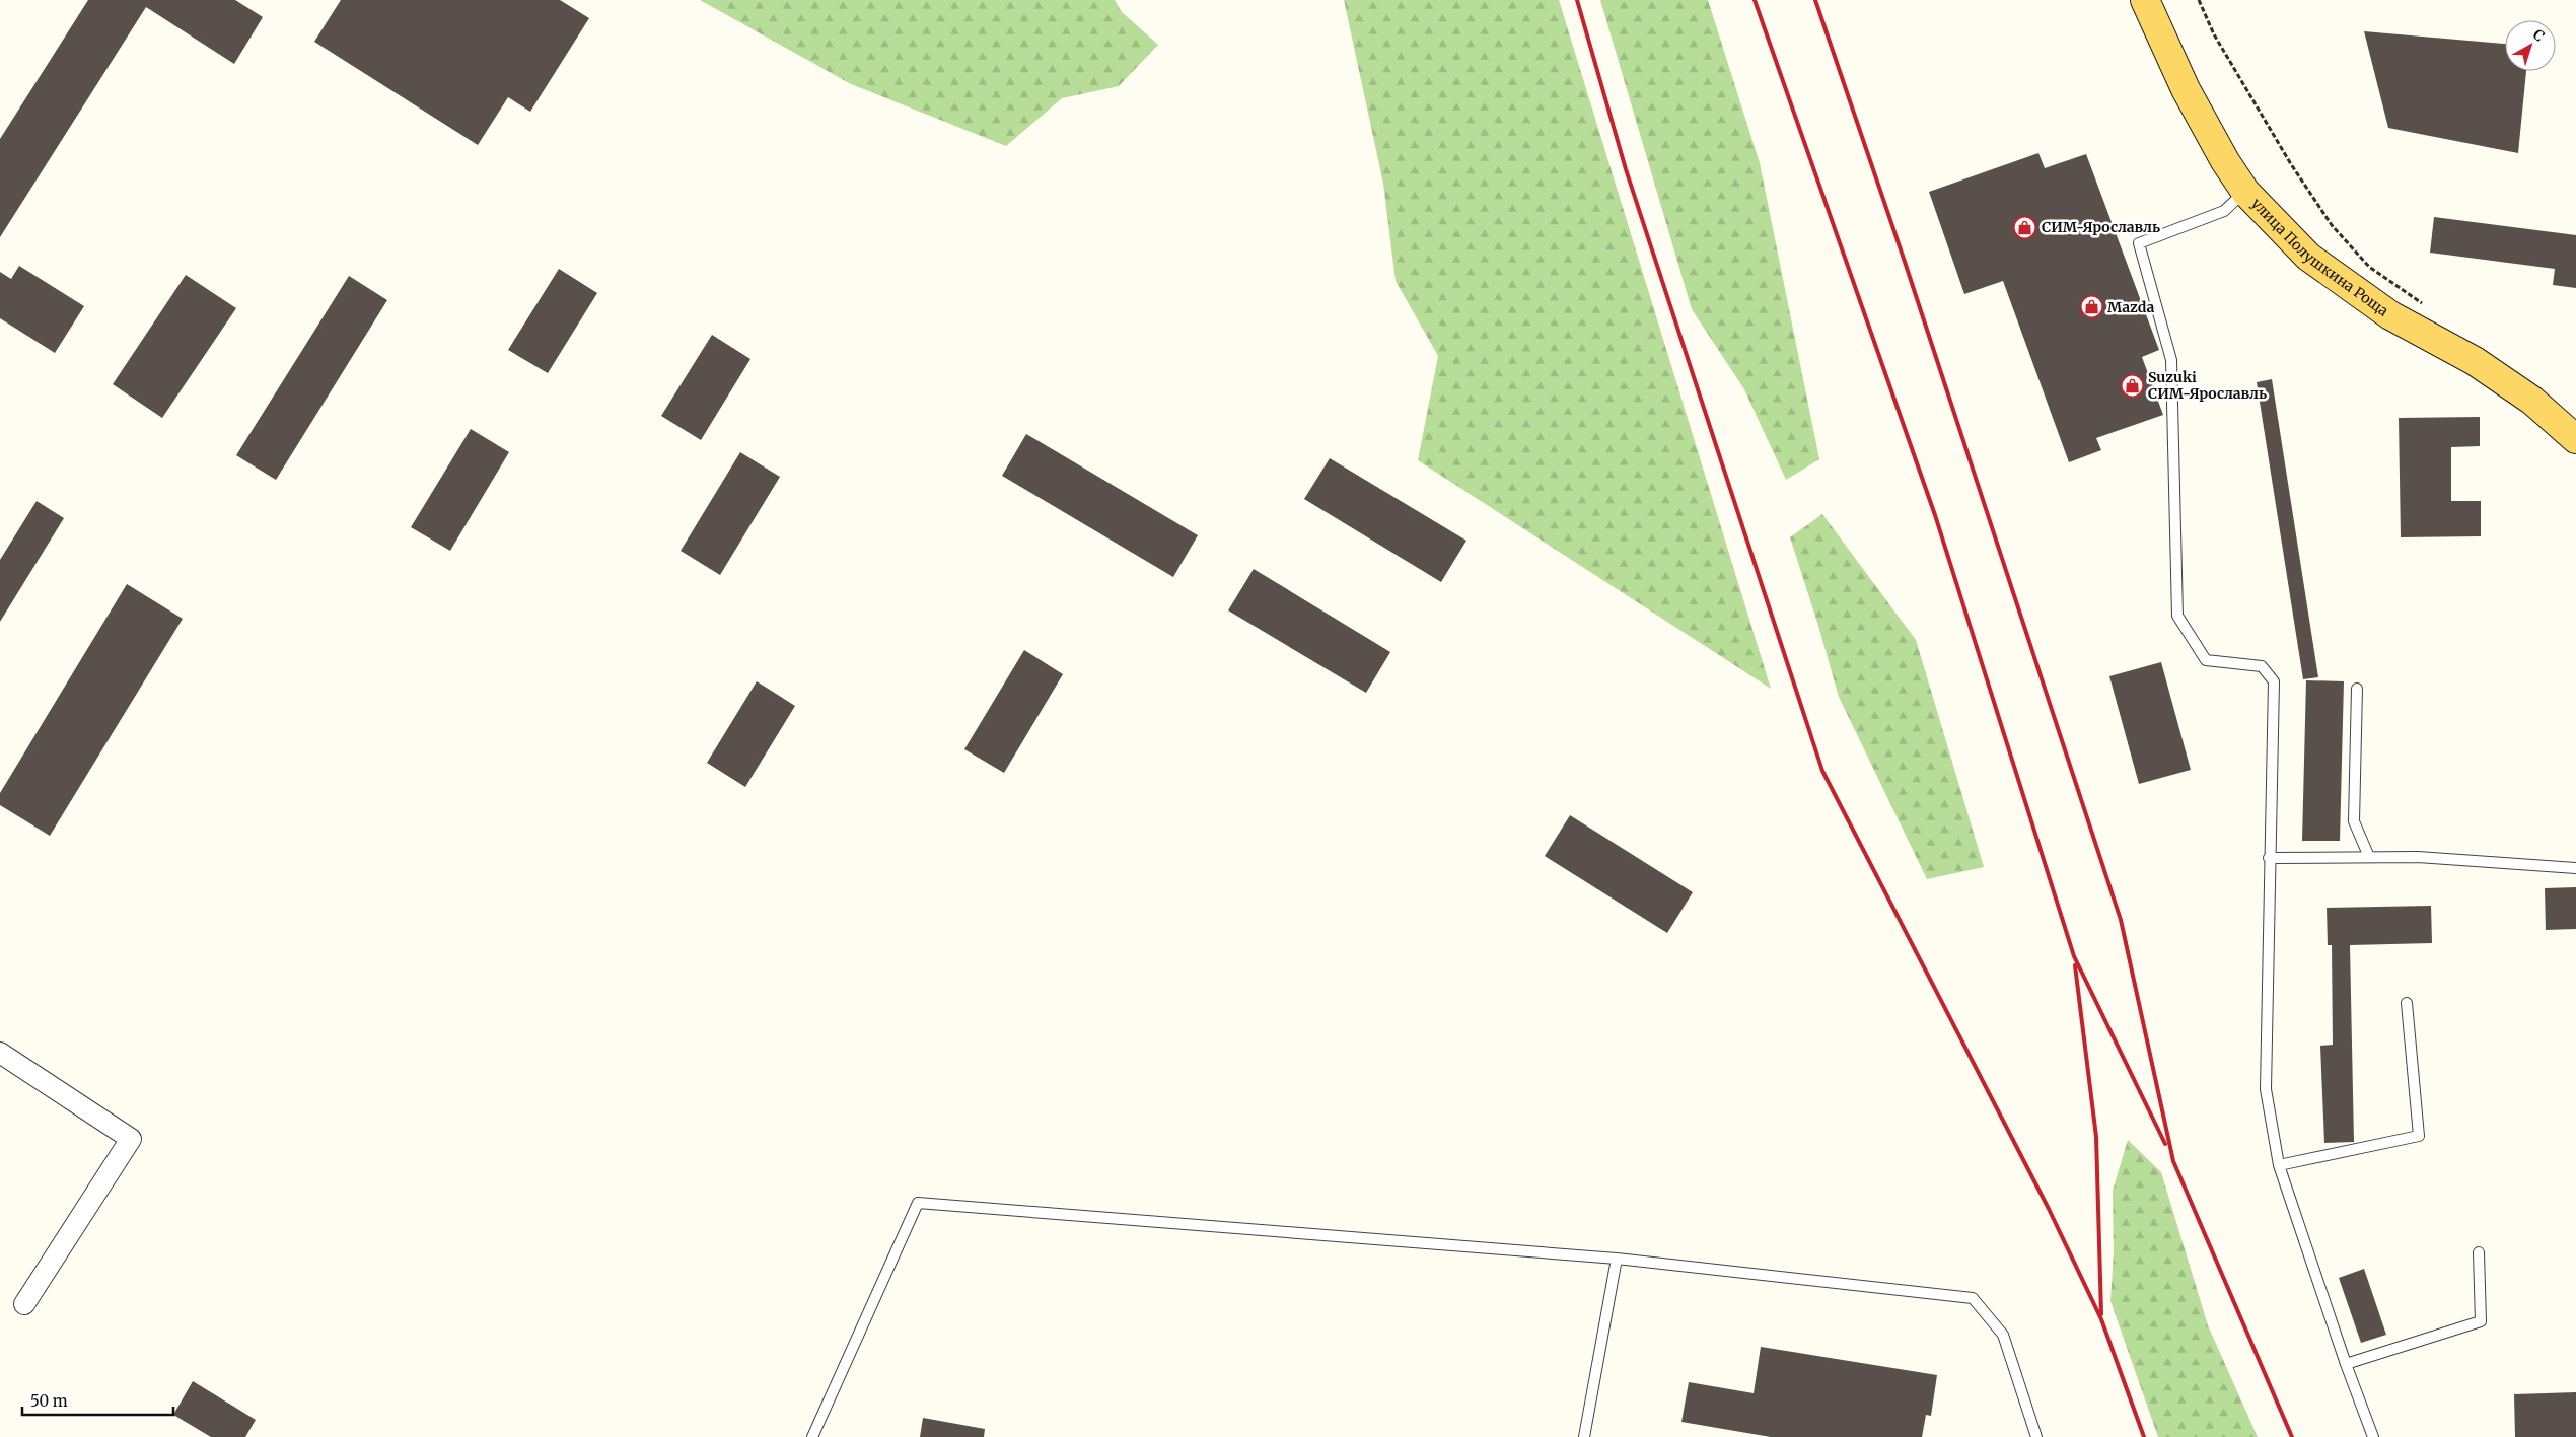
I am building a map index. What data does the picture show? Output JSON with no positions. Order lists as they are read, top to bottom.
{
  "streets": {
    "main road": ["улица Полушкина Роща"]
  },
  "places": {
    "shop": ["СИМ-Ярославль", "Mazda", "Suzuki СИМ-Ярославль"]
  },
  "scale_bar": "50 m",
  "north": "top right"
}
